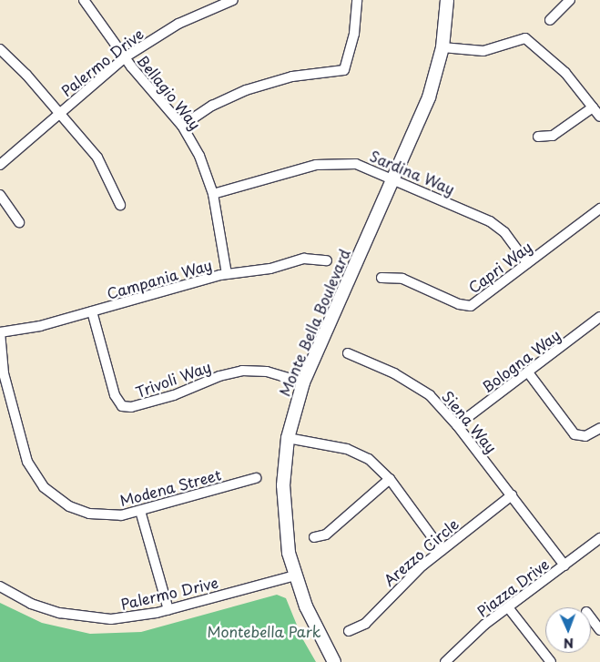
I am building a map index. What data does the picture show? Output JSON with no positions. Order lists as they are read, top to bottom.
{
  "streets": {
    "street": [
      "Palermo Drive",
      "Bellagio Way",
      "Sardina Way",
      "Capri Way",
      "Campania Way",
      "Monte Bella Boulevard",
      "Bologna Way",
      "Trivoli Way",
      "Siena Way",
      "Modena Street",
      "Arezzo Circle",
      "Piazza Drive"
    ]
  },
  "crossings": [
    ["Palermo Drive", "Bellagio Way"],
    ["Palermo Drive", "Monte Bella Boulevard"],
    ["Bellagio Way", "Sardina Way"],
    ["Bellagio Way", "Campania Way"],
    ["Sardina Way", "Capri Way"],
    ["Sardina Way", "Monte Bella Boulevard"],
    ["Campania Way", "Trivoli Way"],
    ["Campania Way", "Modena Street"],
    ["Monte Bella Boulevard", "Trivoli Way"],
    ["Bologna Way", "Siena Way"],
    ["Siena Way", "Arezzo Circle"],
    ["Siena Way", "Piazza Drive"]
  ],
  "parks": ["Montebella Park"],
  "north": "bottom"
}
